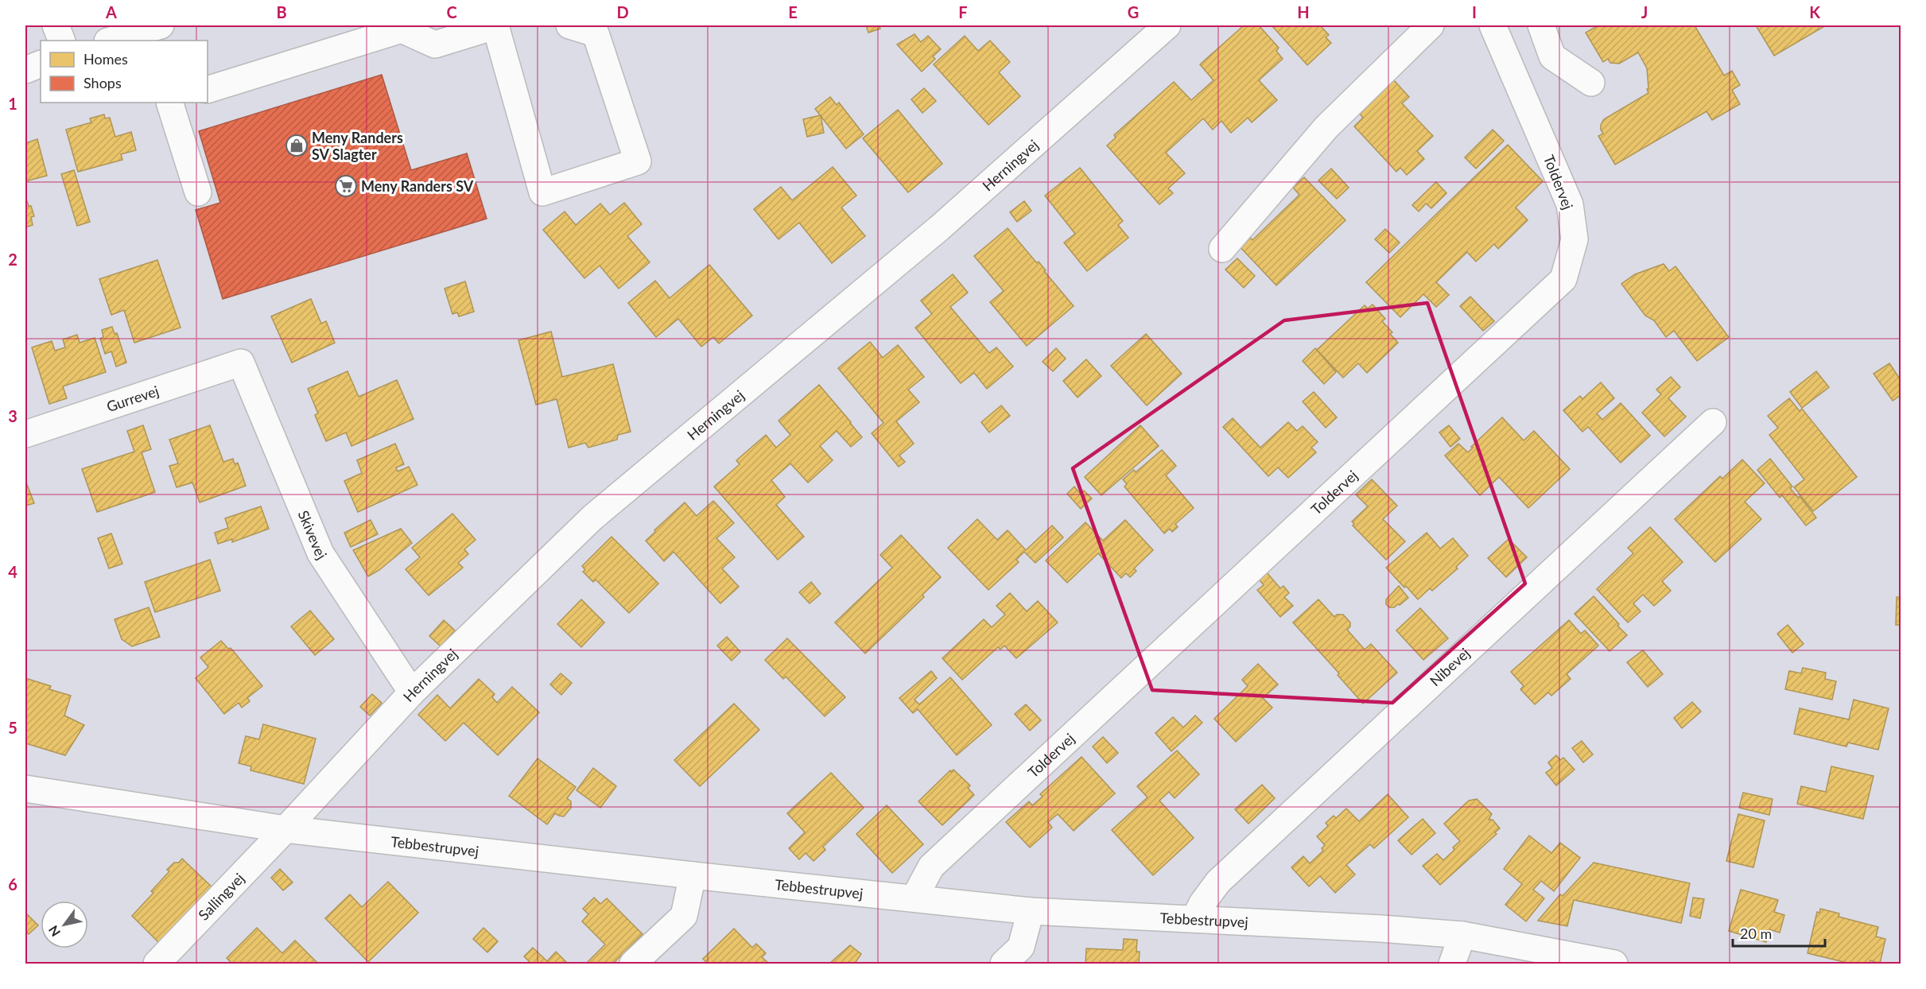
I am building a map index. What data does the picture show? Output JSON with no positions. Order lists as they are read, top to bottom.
{
  "streets": {
    "street": [
      "Herningvej",
      "Toldervej",
      "Gurrevej",
      "Skivevej",
      "Nibevej",
      "Tebbestrupvej",
      "Sallingvej"
    ]
  },
  "crossings": [
    ["Herningvej", "Skivevej"],
    ["Herningvej", "Tebbestrupvej"],
    ["Herningvej", "Sallingvej"],
    ["Toldervej", "Tebbestrupvej"],
    ["Gurrevej", "Skivevej"],
    ["Nibevej", "Tebbestrupvej"],
    ["Tebbestrupvej", "Sallingvej"]
  ],
  "places": {
    "shop": ["Meny Randers SV Slagter"],
    "supermarket": ["Meny Randers SV"]
  },
  "legend": ["Homes", "Shops"],
  "scale_bar": "20 m",
  "north": "bottom left",
  "grid": {
    "columns": [
      "A",
      "B",
      "C",
      "D",
      "E",
      "F",
      "G",
      "H",
      "I",
      "J",
      "K"
    ],
    "rows": [
      "1",
      "2",
      "3",
      "4",
      "5",
      "6"
    ]
  }
}
